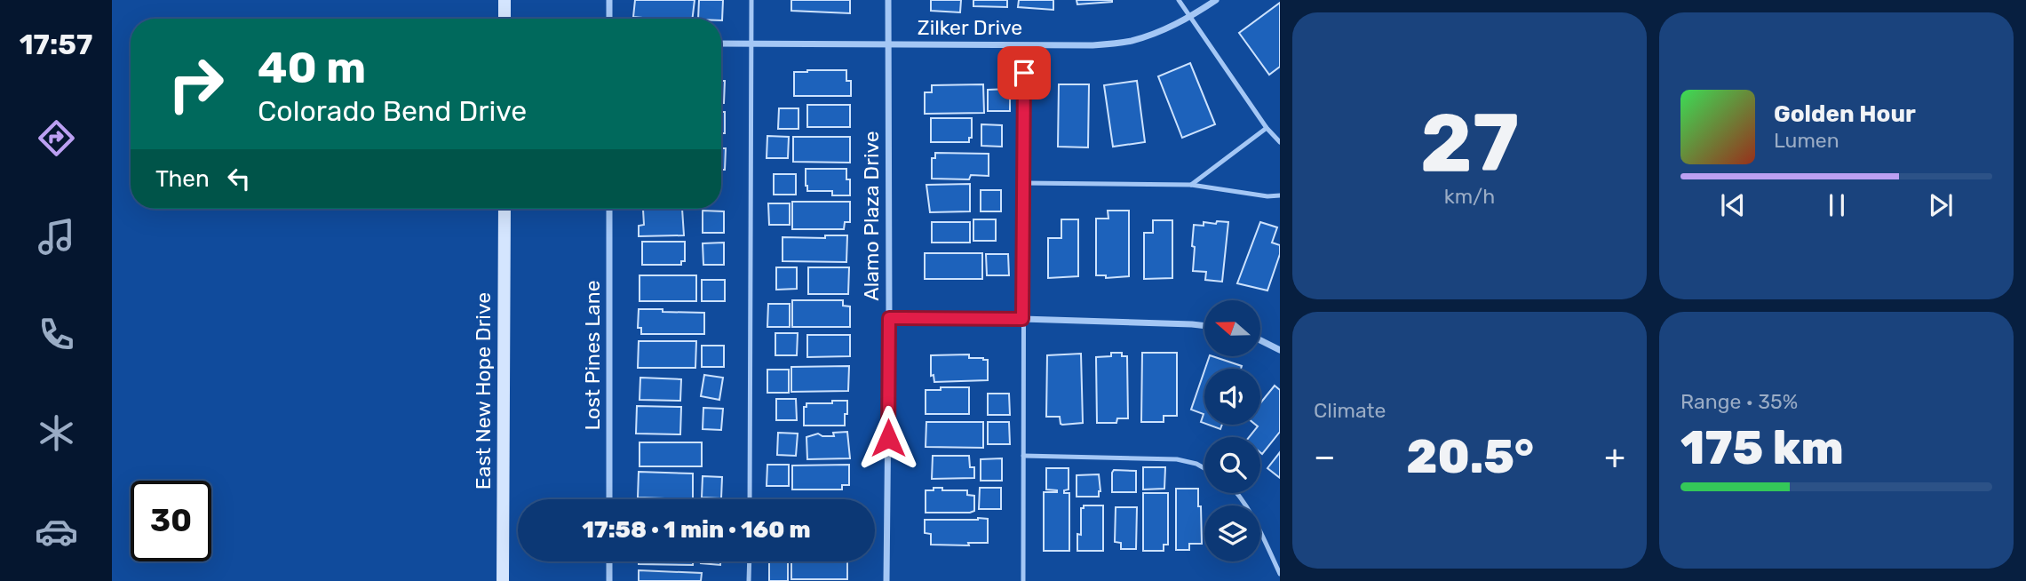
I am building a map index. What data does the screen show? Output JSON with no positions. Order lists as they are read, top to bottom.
{
  "streets": {
    "main road": ["East New Hope Drive"],
    "street": ["Zilker Drive", "Alamo Plaza Drive", "Lost Pines Lane"]
  },
  "crossings": [
    ["Zilker Drive", "Alamo Plaza Drive"]
  ],
  "north": "left",
  "page": {
    "tabs": "17:57",
    "tile": [
      ["27", "km/h"],
      "Climate",
      ["Range · 35%", "175 km"]
    ],
    "turn": ["40 m", "Colorado Bend Drive"],
    "song": ["Golden Hour", "Lumen"],
    "then": "Then",
    "heat": ["−", "20.5°", "+"],
    "limit": "30",
    "trip": "17:58 · 1 min · 160 m"
  }
}
